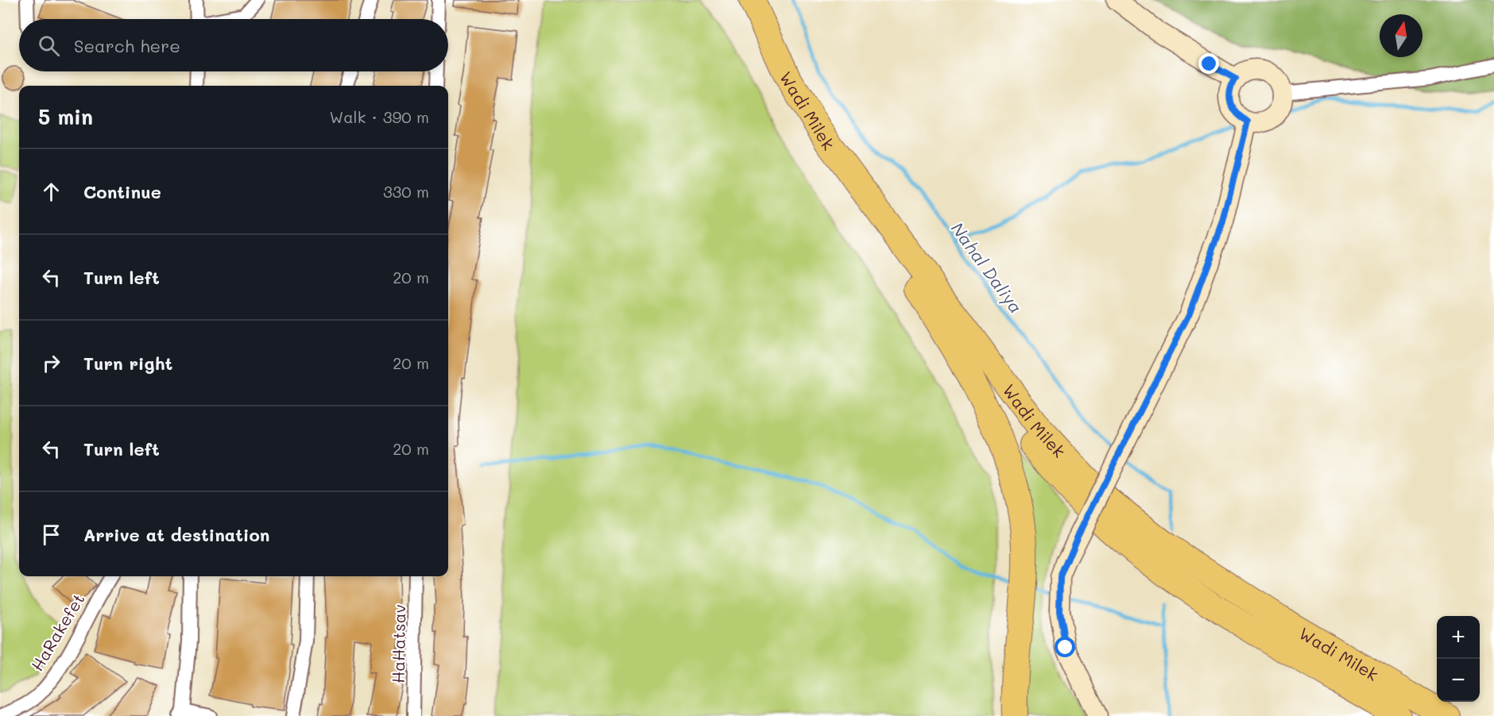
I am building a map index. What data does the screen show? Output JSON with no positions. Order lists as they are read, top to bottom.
{
  "streets": {
    "highway": ["Wadi Milek"],
    "street": ["HaRakefet", "HaHatsav"]
  },
  "water": ["Nahal Daliya"],
  "north": "top",
  "page": {
    "search": "Search here",
    "heading": ["5 min", "Walk · 390 m"],
    "list": [
      ["Continue", "330 m"],
      ["Turn left", "20 m"],
      ["Turn right", "20 m"],
      ["Turn left", "20 m"],
      "Arrive at destination"
    ],
    "map_buttons": ["+", "−"]
  }
}
